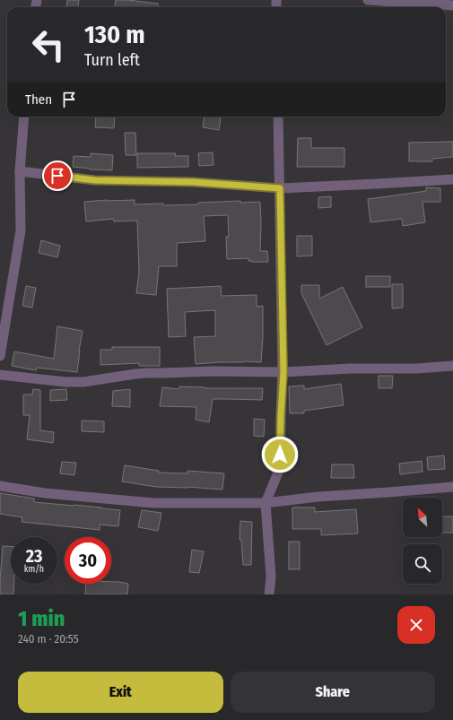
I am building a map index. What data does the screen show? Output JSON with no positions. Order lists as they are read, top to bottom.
{
  "north": "top left",
  "page": {
    "turn": ["130 m", "Turn left"],
    "then": "Then",
    "speed": "23 km/h",
    "limit": "30",
    "heading": ["1 min", "240 m · 20:55"],
    "buttons": ["Exit", "Share"]
  }
}
